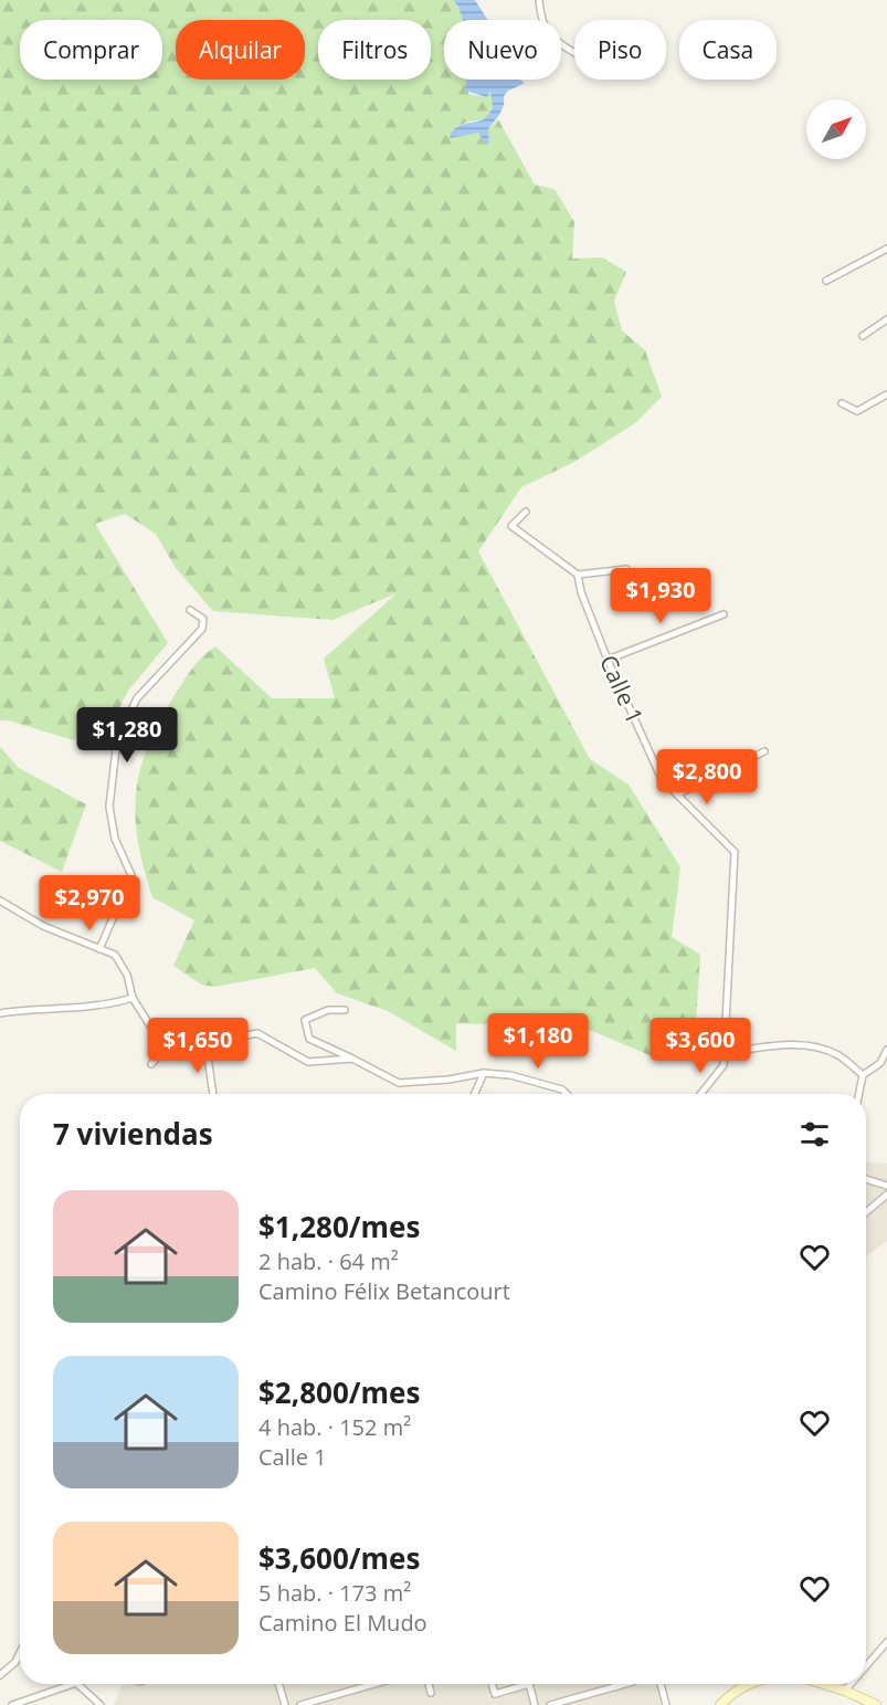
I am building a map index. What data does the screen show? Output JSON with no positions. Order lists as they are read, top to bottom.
{
  "streets": {
    "street": ["Calle 1"]
  },
  "north": "top right",
  "page": {
    "chip": [
      "Comprar",
      "Alquilar",
      "Filtros",
      "Nuevo",
      "Piso",
      "Casa"
    ],
    "price": [
      "$1,930",
      "$1,280",
      "$2,800",
      "$2,970",
      "$1,180",
      "$1,650",
      "$3,600"
    ],
    "heading": "7 viviendas",
    "list": [
      {
        "name": "$1,280/mes",
        "note": "2 hab. · 64 m² · Camino Félix Betancourt"
      },
      {
        "name": "$2,800/mes",
        "note": "4 hab. · 152 m² · Calle 1"
      },
      {
        "name": "$3,600/mes",
        "note": "5 hab. · 173 m² · Camino El Mudo"
      }
    ]
  }
}
